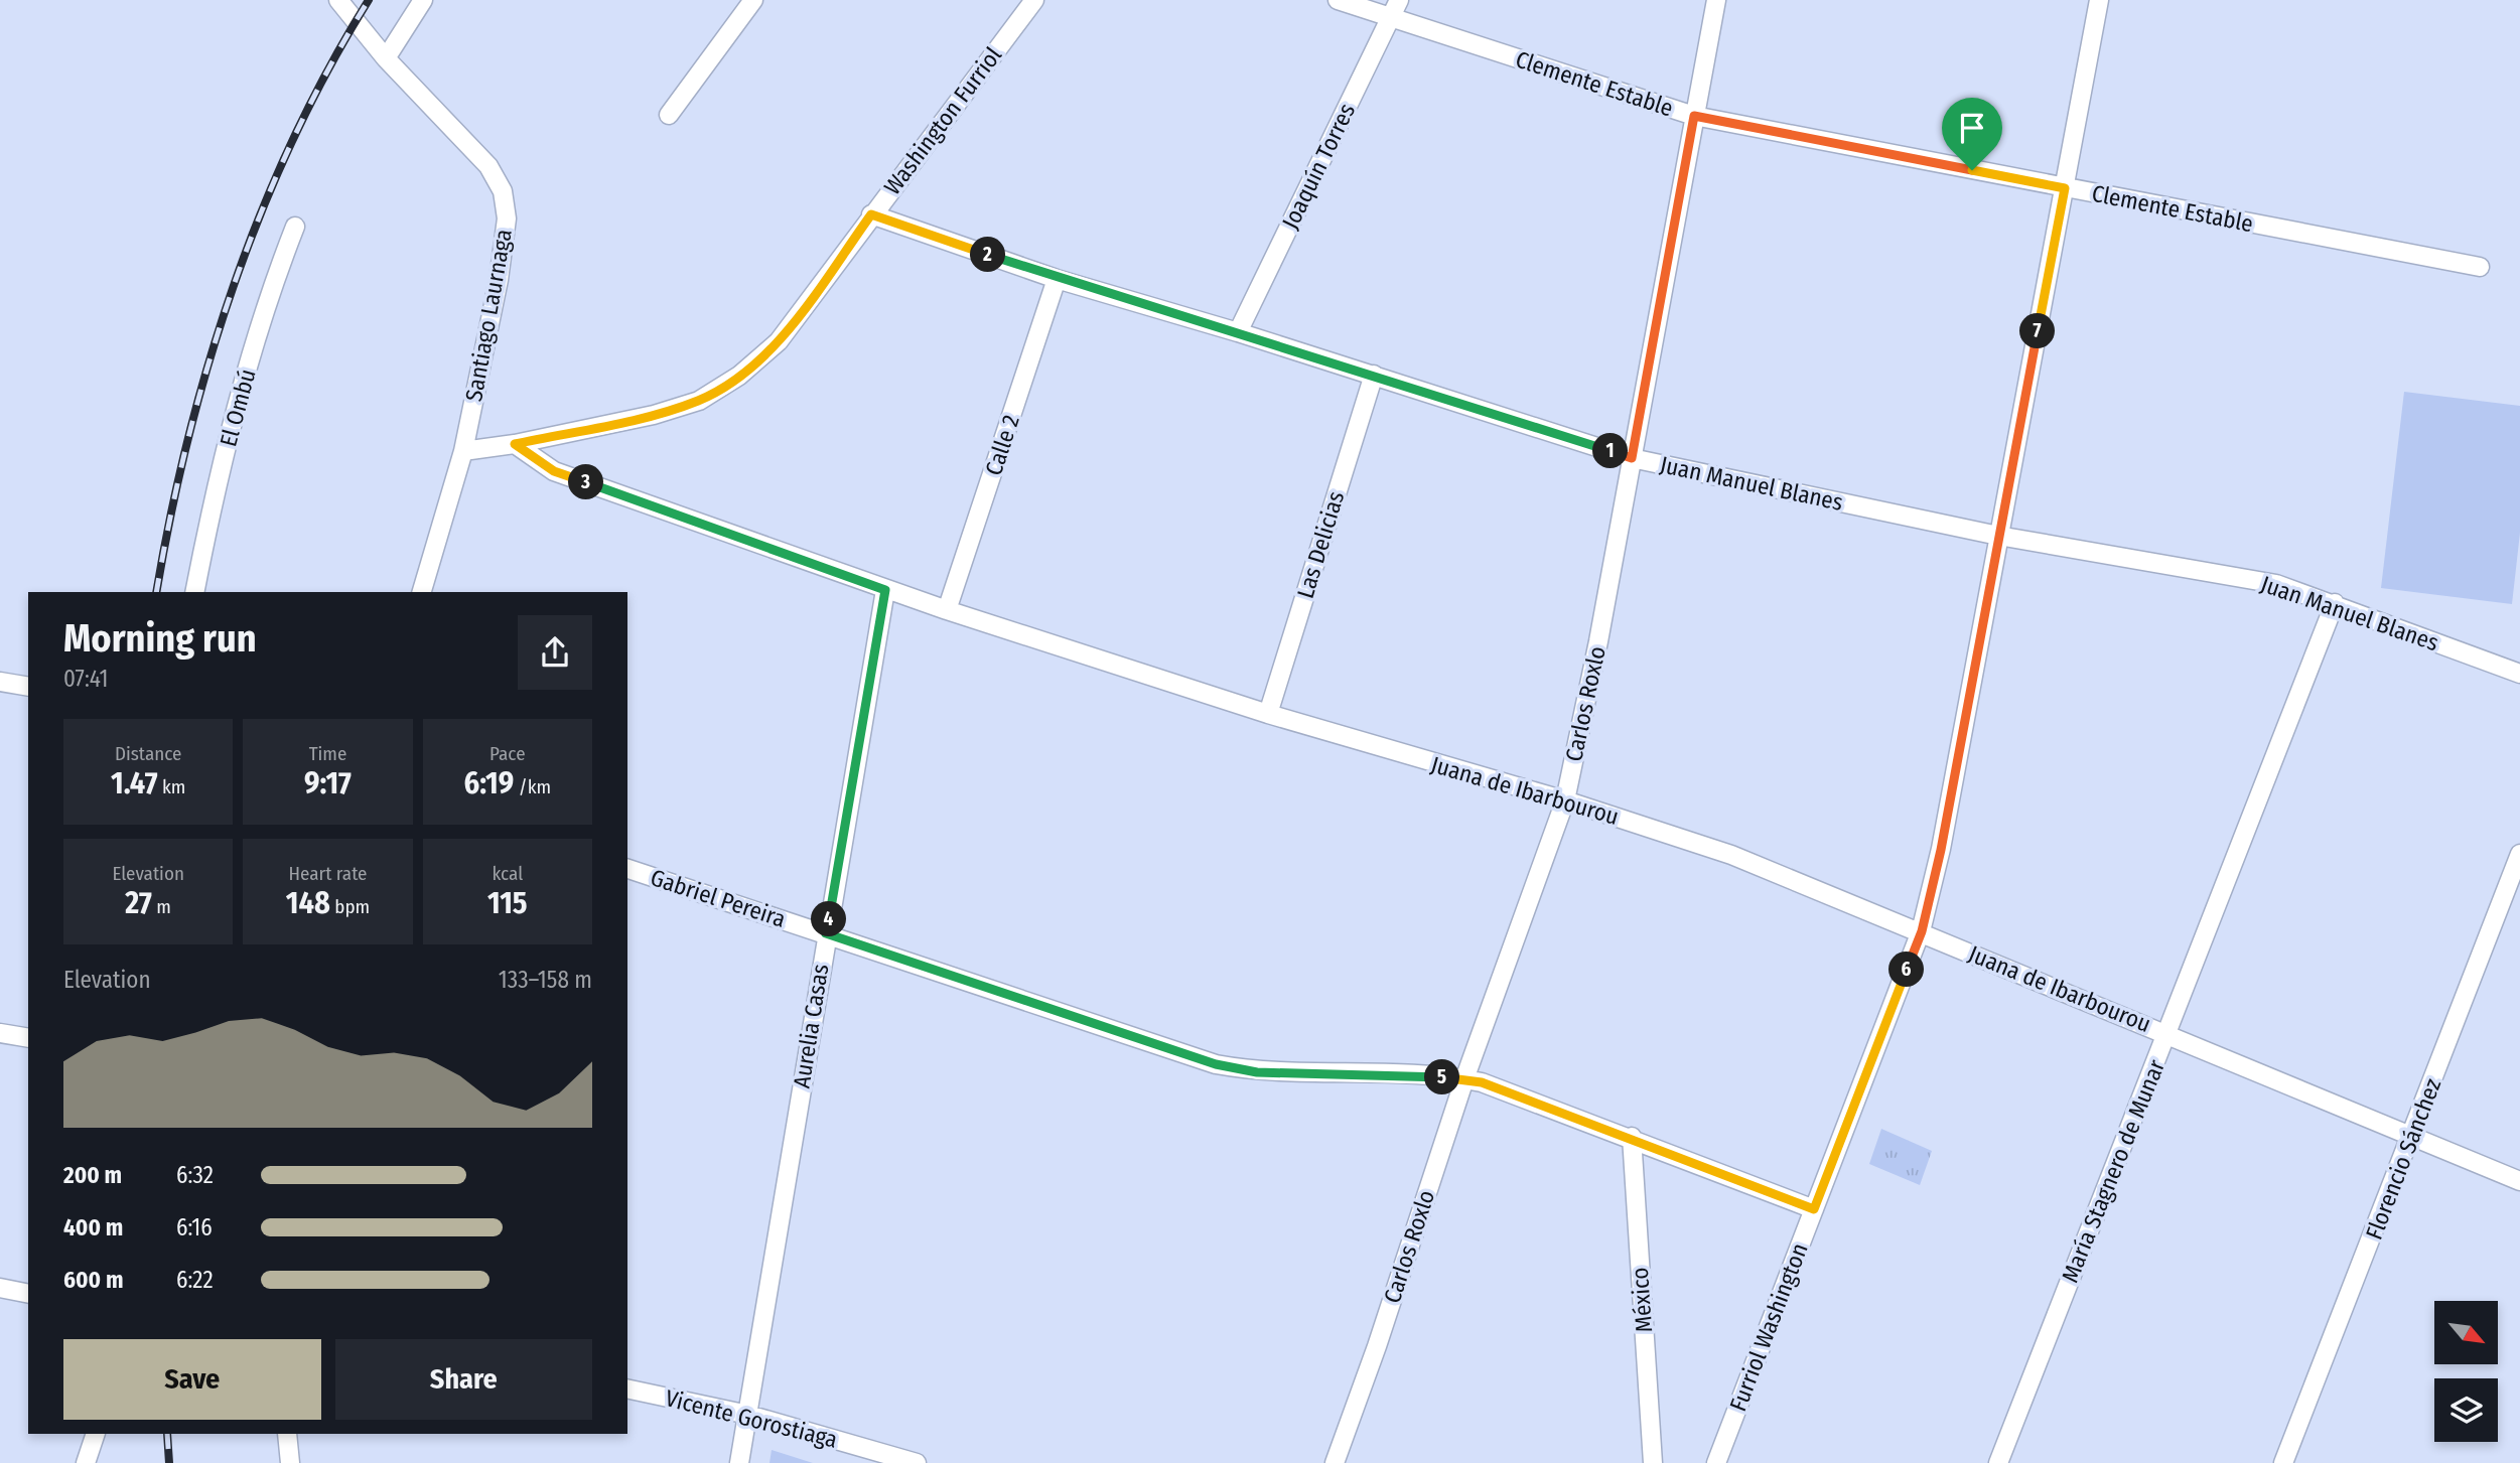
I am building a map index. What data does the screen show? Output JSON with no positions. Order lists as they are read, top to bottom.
{
  "streets": {
    "street": [
      "Clemente Estable",
      "Washington Furriol",
      "Joaquín Torres",
      "Santiago Laurnaga",
      "El Ombú",
      "Calle 2",
      "Juan Manuel Blanes",
      "Las Delicias",
      "Carlos Roxlo",
      "Juana de Ibarbourou",
      "Gabriel Pereira",
      "Aurelia Casas",
      "Florencio Sánchez",
      "María Stagnero de Munar",
      "México",
      "Furriol Washington",
      "Vicente Gorostiaga"
    ]
  },
  "crossings": [
    ["Clemente Estable", "Joaquín Torres"],
    ["Clemente Estable", "Carlos Roxlo"],
    ["Clemente Estable", "Furriol Washington"],
    ["Washington Furriol", "Santiago Laurnaga"],
    ["Washington Furriol", "Juan Manuel Blanes"],
    ["Washington Furriol", "Juana de Ibarbourou"],
    ["Joaquín Torres", "Juan Manuel Blanes"],
    ["Calle 2", "Juan Manuel Blanes"],
    ["Calle 2", "Juana de Ibarbourou"],
    ["Juan Manuel Blanes", "Las Delicias"],
    ["Juan Manuel Blanes", "Carlos Roxlo"],
    ["Juan Manuel Blanes", "María Stagnero de Munar"],
    ["Juan Manuel Blanes", "Furriol Washington"],
    ["Las Delicias", "Juana de Ibarbourou"],
    ["Carlos Roxlo", "Juana de Ibarbourou"],
    ["Carlos Roxlo", "Gabriel Pereira"],
    ["Juana de Ibarbourou", "Aurelia Casas"],
    ["Juana de Ibarbourou", "Florencio Sánchez"],
    ["Juana de Ibarbourou", "María Stagnero de Munar"],
    ["Juana de Ibarbourou", "Furriol Washington"],
    ["Gabriel Pereira", "Aurelia Casas"],
    ["Gabriel Pereira", "México"],
    ["Gabriel Pereira", "Furriol Washington"],
    ["Aurelia Casas", "Vicente Gorostiaga"]
  ],
  "north": "bottom right",
  "page": {
    "pins": [
      "2",
      "7",
      "1",
      "3",
      "4",
      "6",
      "5"
    ],
    "heading": ["Morning run", "07:41"],
    "stats": [
      ["Distance", "1.47 km"],
      ["Time", "9:17"],
      ["Pace", "6:19 /km"],
      ["Elevation", "27 m"],
      ["Heart rate", "148 bpm"],
      ["kcal", "115"]
    ],
    "chart": ["Elevation", "133–158 m"],
    "list": [
      {
        "name": "200 m",
        "note": "6:32"
      },
      {
        "name": "400 m",
        "note": "6:16"
      },
      {
        "name": "600 m",
        "note": "6:22"
      }
    ],
    "buttons": ["Save", "Share"]
  }
}
